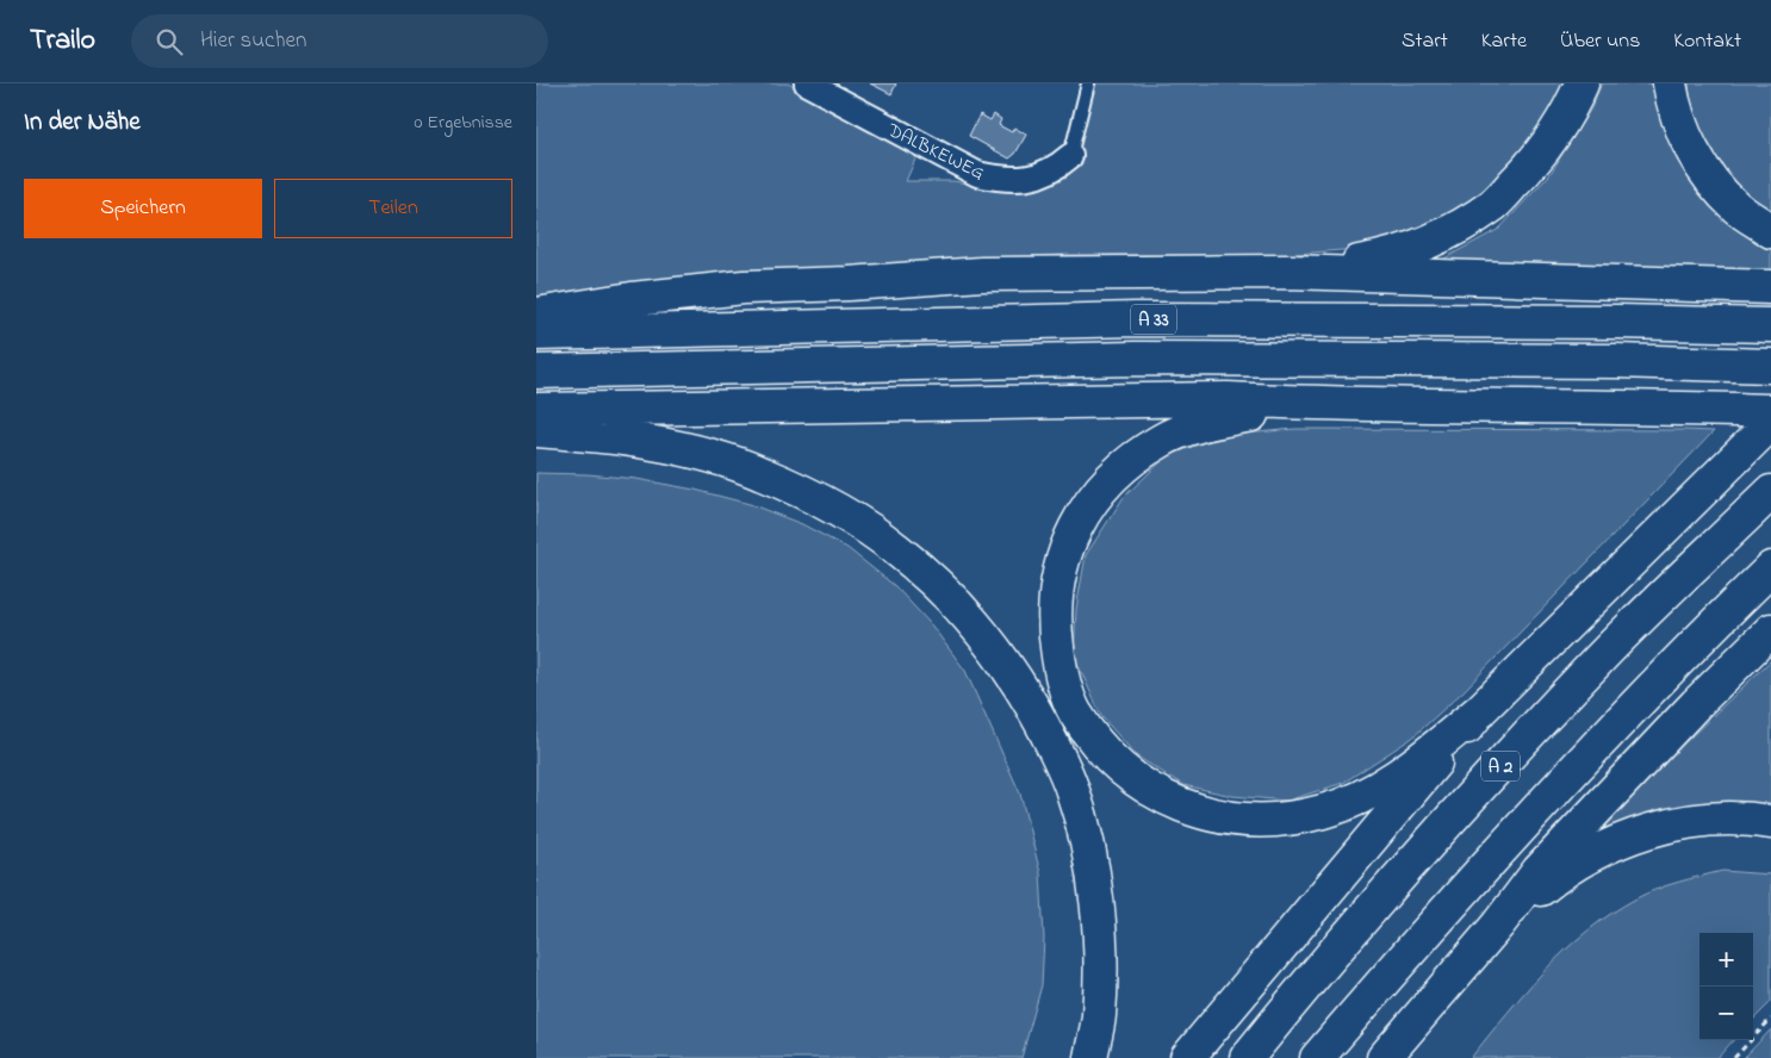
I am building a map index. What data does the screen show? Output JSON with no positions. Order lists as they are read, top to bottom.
{
  "streets": {
    "highway": ["A 33", "A 2"],
    "street": ["DALBKEWEG"]
  },
  "page": {
    "header": "Trailo",
    "search": "Hier suchen",
    "nav": [
      "Start",
      "Karte",
      "Über uns",
      "Kontakt"
    ],
    "heading": ["In der Nähe", "0 Ergebnisse"],
    "buttons": ["Speichern", "Teilen"],
    "map_buttons": ["+", "−"]
  }
}
